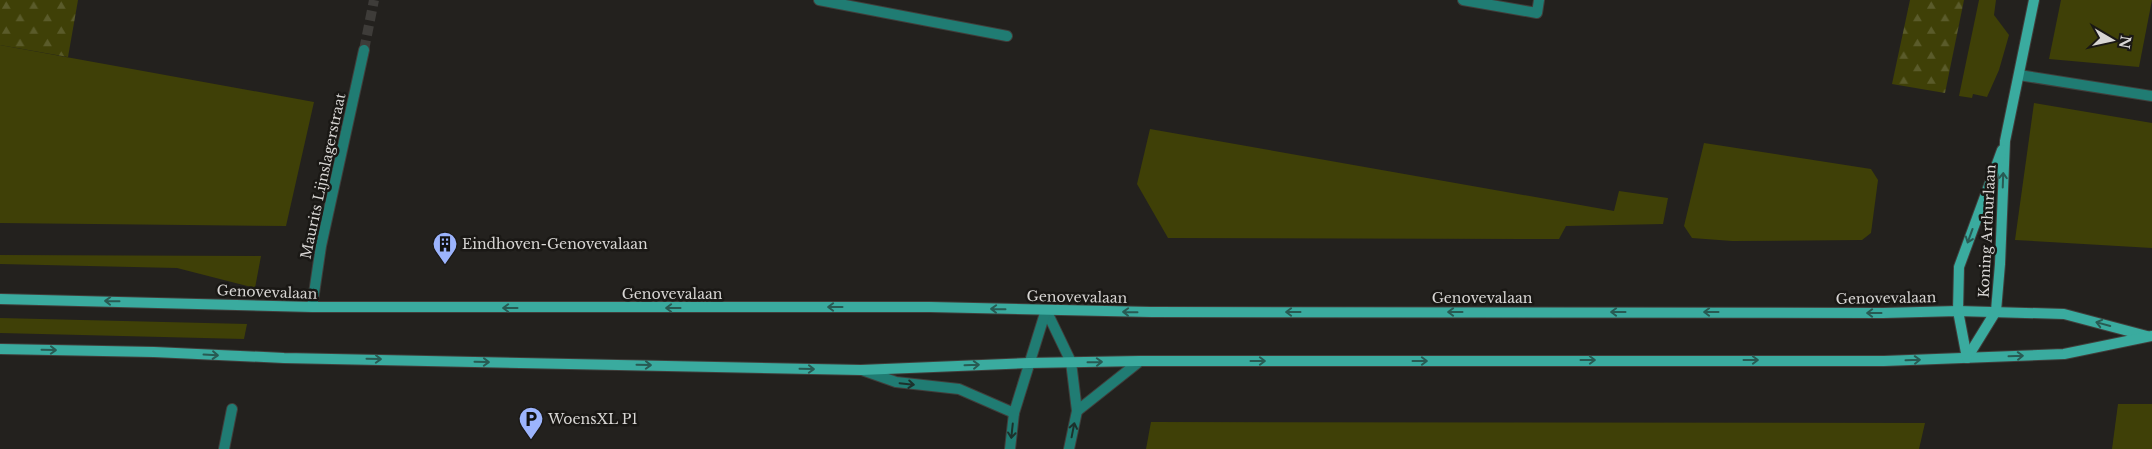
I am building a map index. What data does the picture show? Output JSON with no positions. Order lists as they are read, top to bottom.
{
  "streets": {
    "main road": ["Koning Arthurlaan", "Genovevalaan"],
    "street": ["Maurits Lijnslagerstraat"]
  },
  "crossings": [
    ["Maurits Lijnslagerstraat", "Genovevalaan"],
    ["Koning Arthurlaan", "Genovevalaan"]
  ],
  "places": {
    "building": ["Eindhoven-Genovevalaan"],
    "parking": ["WoensXL P1"]
  },
  "north": "right"
}
